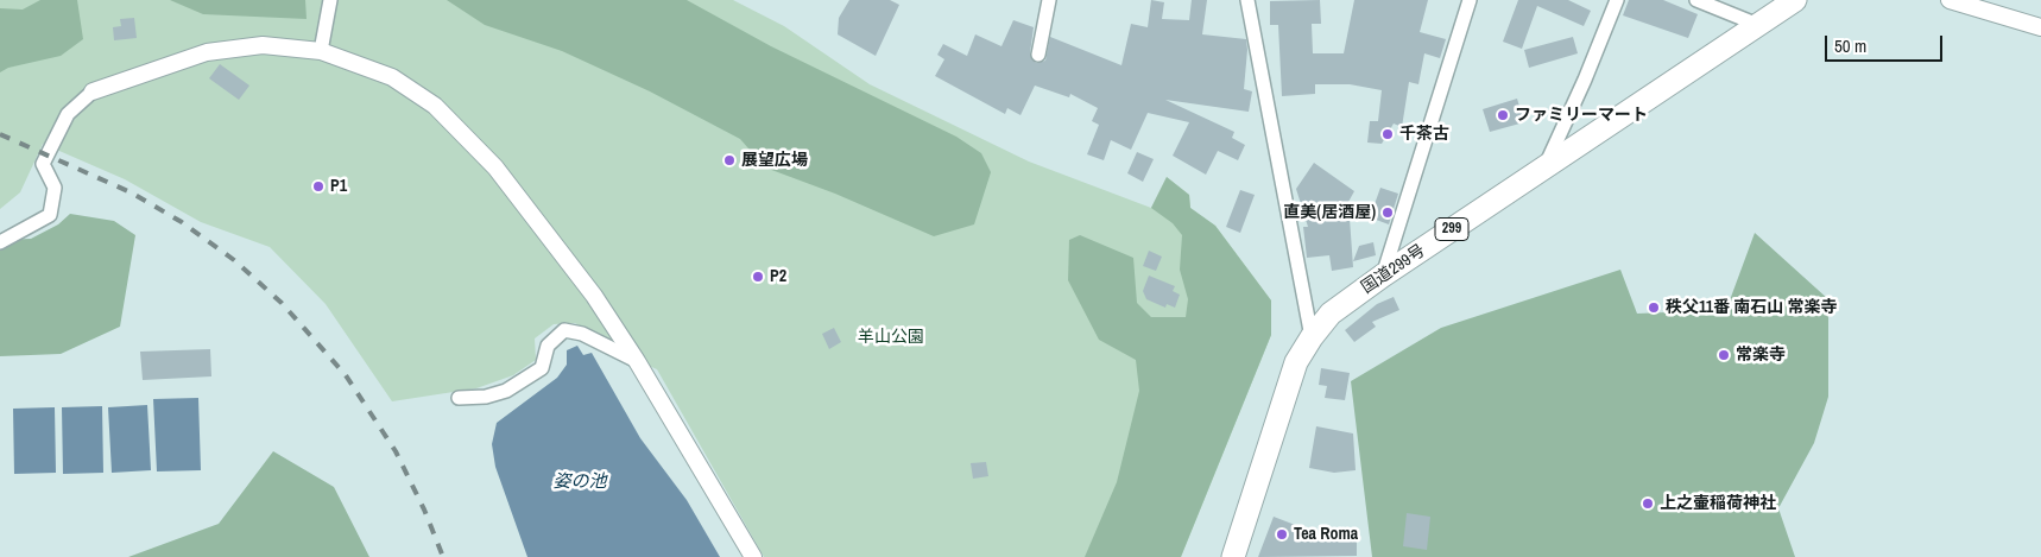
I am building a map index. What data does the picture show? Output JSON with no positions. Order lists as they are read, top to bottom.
{
  "streets": {
    "highway": ["299", "国道299号"]
  },
  "water": ["姿の池"],
  "parks": ["羊山公園"],
  "places": [
    "ファミリーマート",
    "千茶古",
    "展望広場",
    "P1",
    "直美(居酒屋)",
    "P2",
    "秩父11番 南石山 常楽寺",
    "常楽寺",
    "上之壷稲荷神社",
    "Tea Roma"
  ],
  "scale_bar": "50 m"
}
